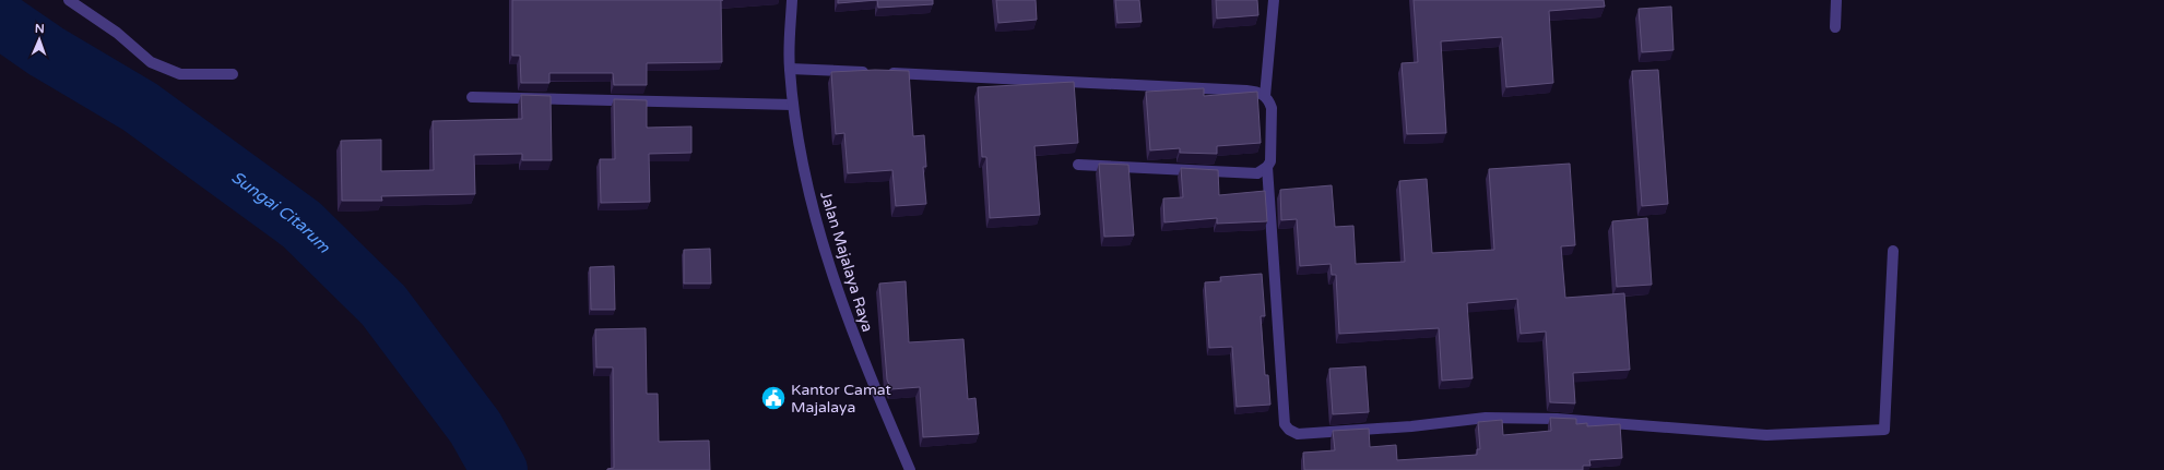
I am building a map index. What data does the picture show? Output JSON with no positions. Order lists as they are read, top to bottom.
{
  "streets": {
    "street": ["Jalan Majalaya Raya"]
  },
  "water": ["Sungai Citarum"],
  "places": {
    "public building": ["Kantor Camat Majalaya"]
  },
  "north": "top"
}
